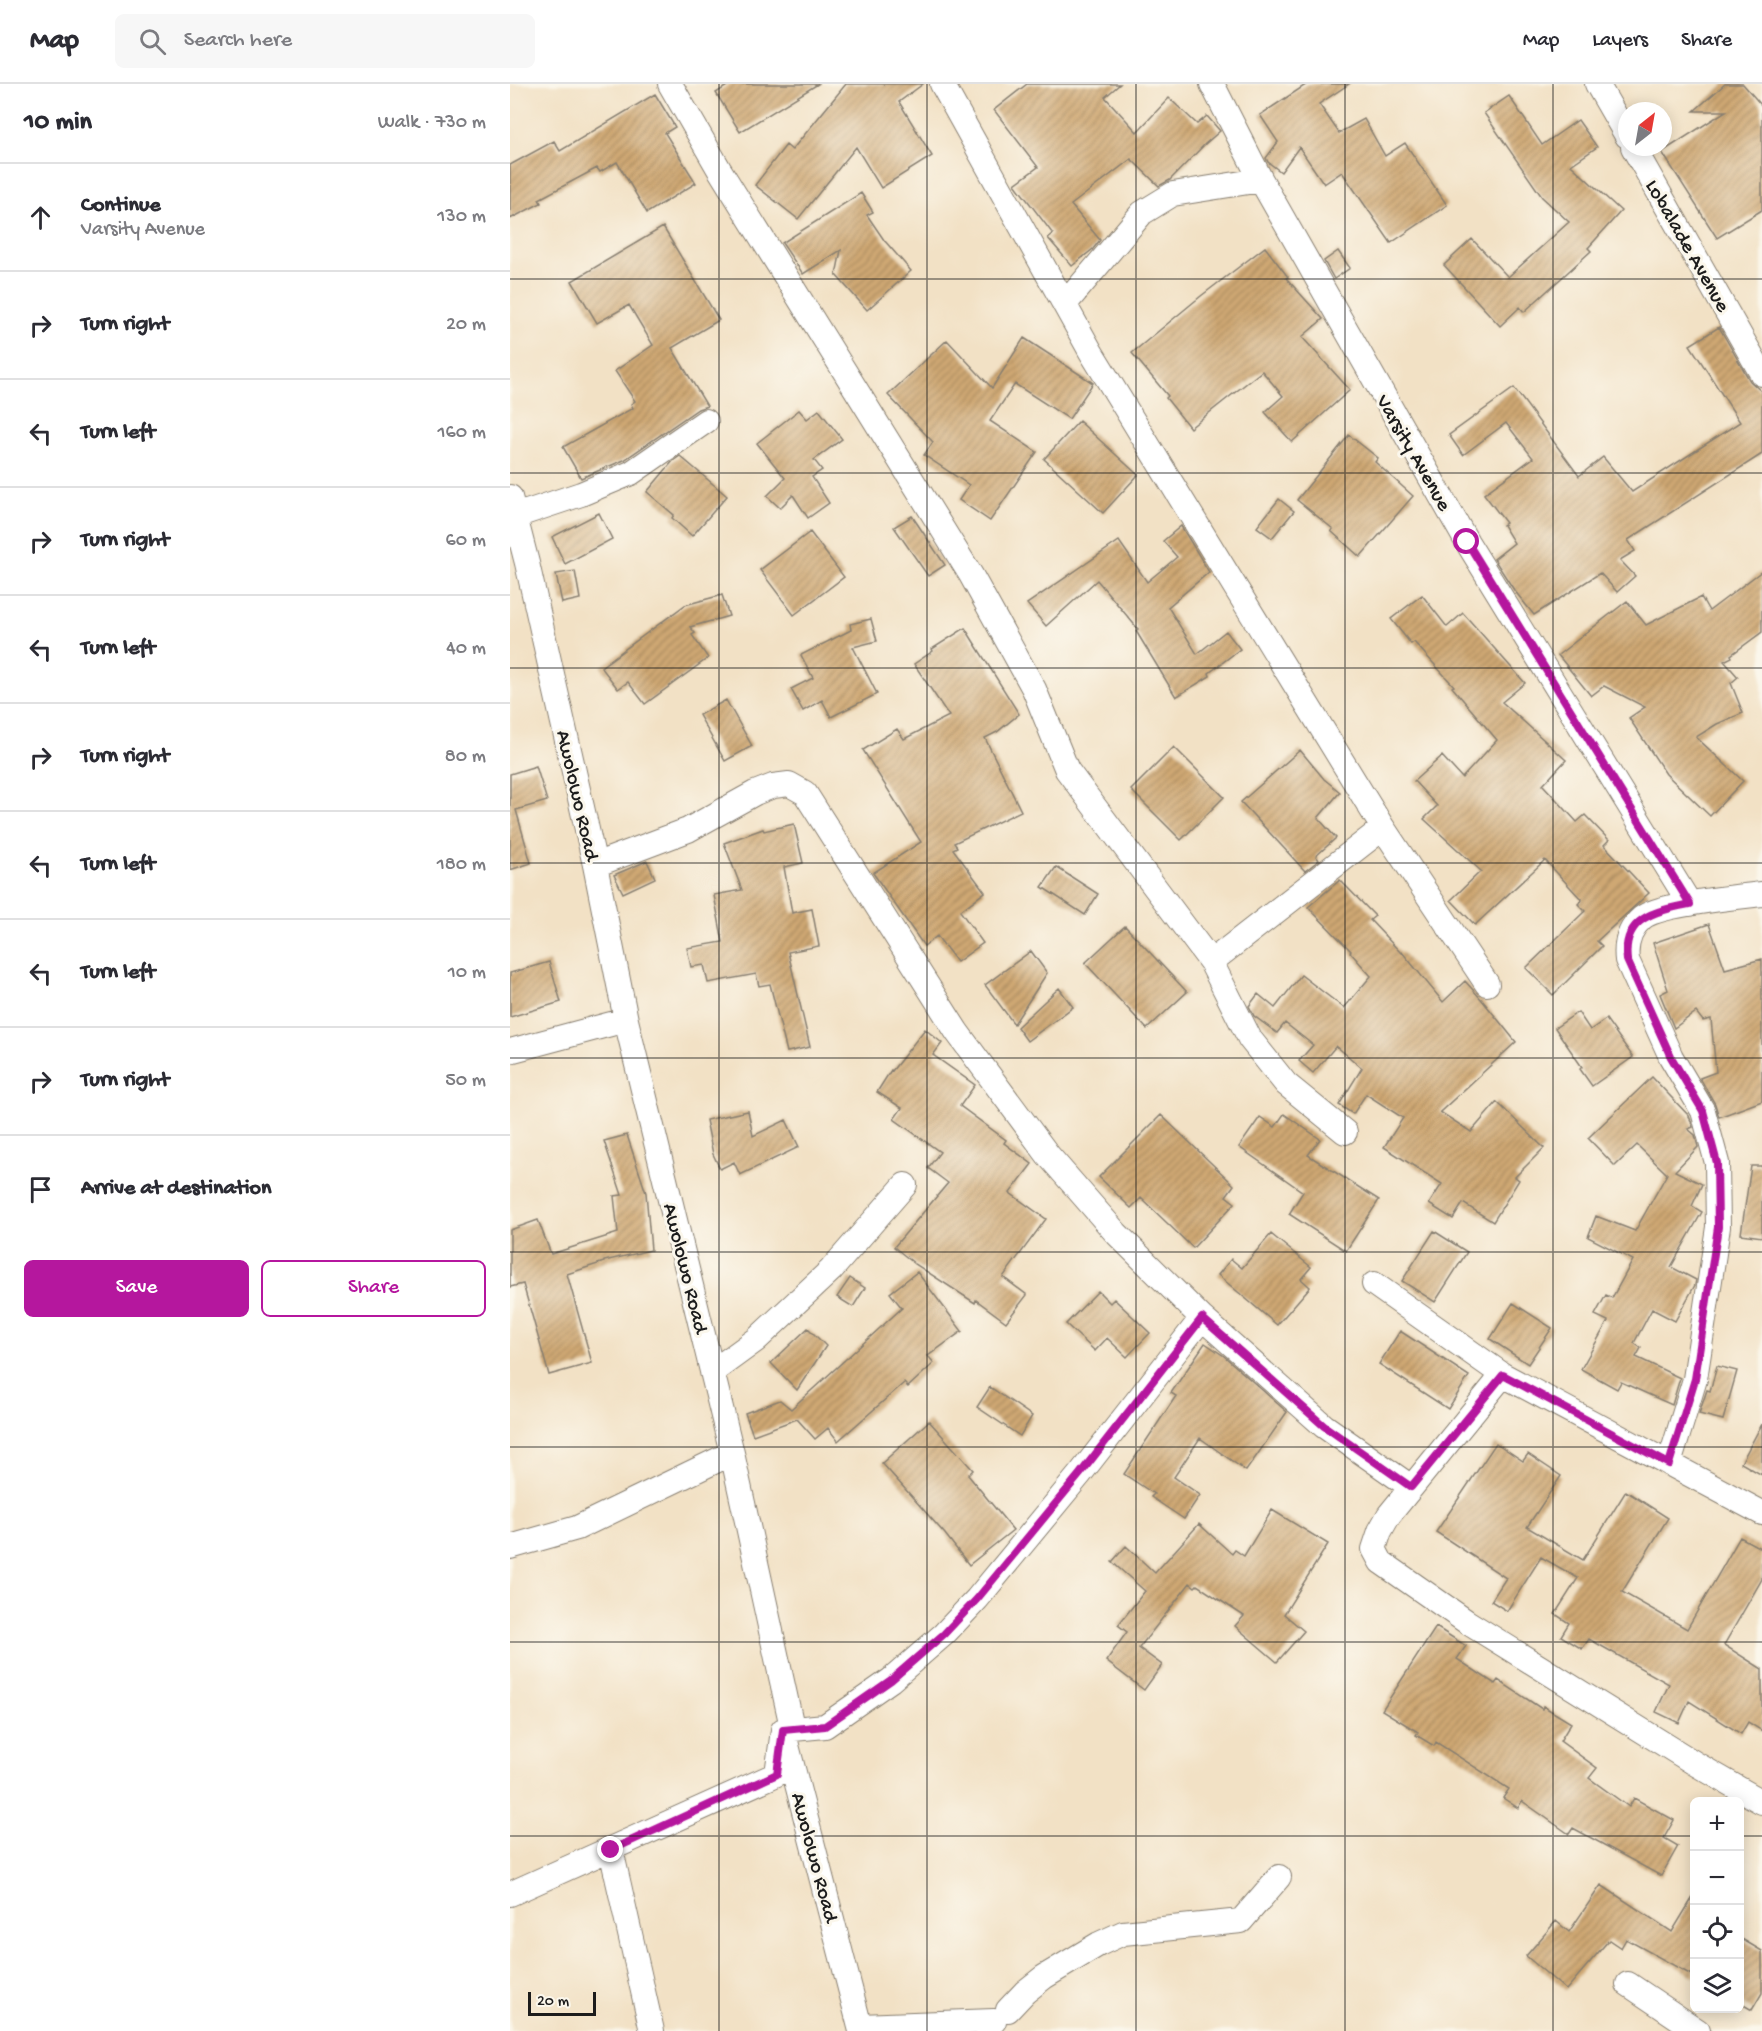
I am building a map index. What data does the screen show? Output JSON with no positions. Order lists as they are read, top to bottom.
{
  "streets": {
    "street": ["Lobalade Avenue", "Varsity Avenue", "Awolowo Road"]
  },
  "scale_bar": "20 m",
  "north": "top right",
  "page": {
    "header": "Map",
    "search": "Search here",
    "nav": ["Map", "Layers", "Share"],
    "heading": ["10 min", "Walk · 730 m"],
    "list": [
      ["Continue", "Varsity Avenue", "130 m"],
      ["Turn right", "20 m"],
      ["Turn left", "160 m"],
      ["Turn right", "60 m"],
      ["Turn left", "40 m"],
      ["Turn right", "80 m"],
      ["Turn left", "180 m"],
      ["Turn left", "10 m"],
      ["Turn right", "50 m"],
      "Arrive at destination"
    ],
    "buttons": ["Save", "Share"],
    "map_buttons": ["+", "−"],
    "scale": "20 m"
  }
}
